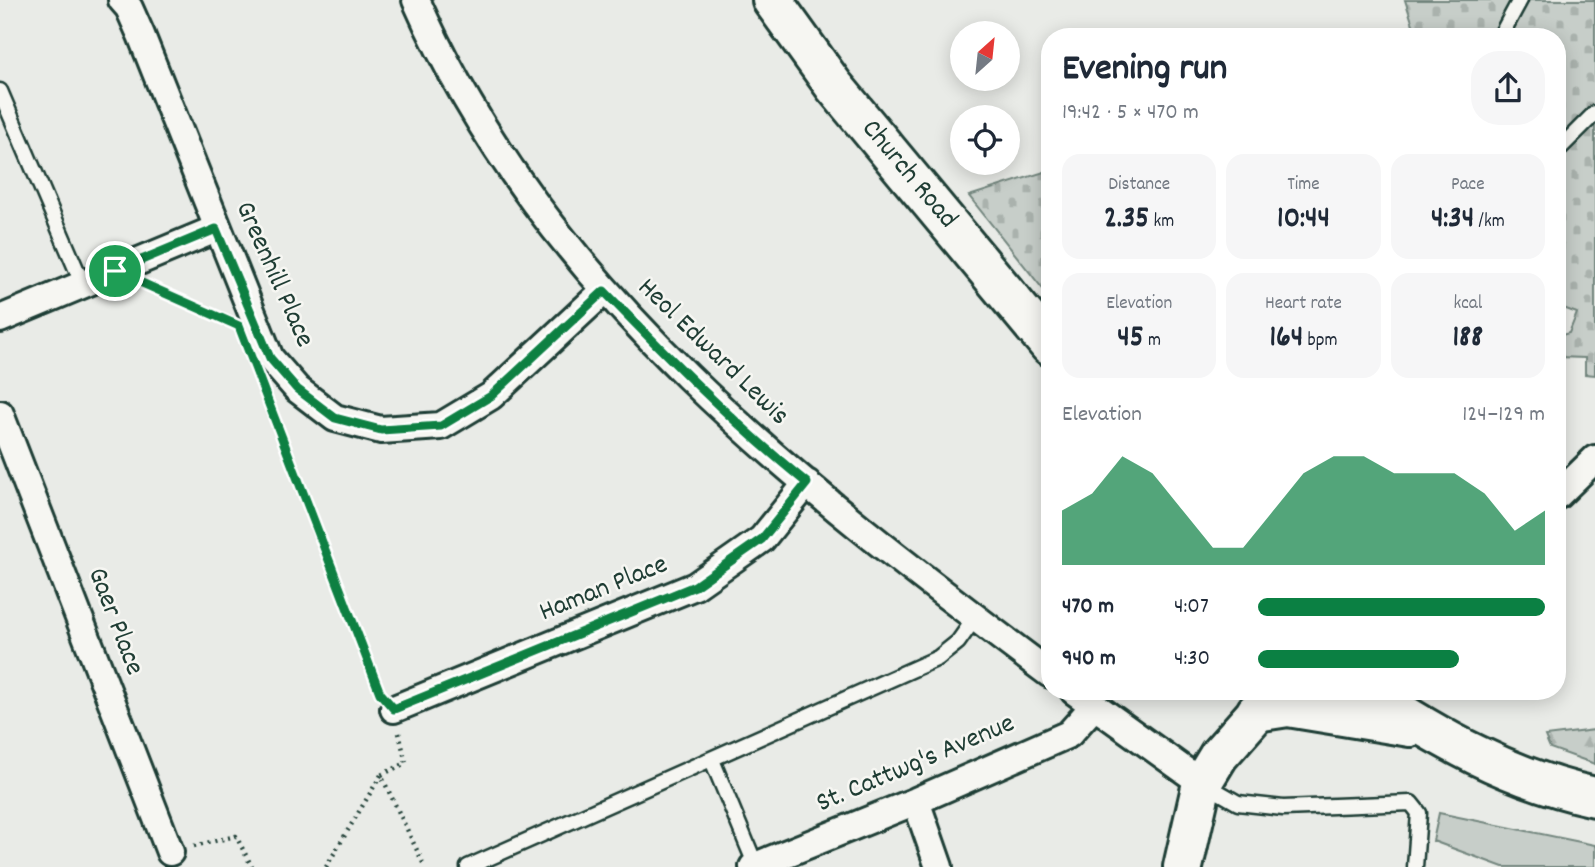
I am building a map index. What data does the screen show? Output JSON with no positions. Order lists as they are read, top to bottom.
{
  "streets": {
    "main road": ["Church Road"],
    "street": [
      "Greenhill Place",
      "Heol Edward Lewis",
      "Haman Place",
      "Gaer Place",
      "St. Cattwg's Avenue"
    ]
  },
  "crossings": [
    ["Greenhill Place", "Heol Edward Lewis"],
    ["Heol Edward Lewis", "Haman Place"]
  ],
  "north": "top right",
  "page": {
    "heading": ["Evening run", "19:42 · 5 × 470 m"],
    "stats": [
      ["Distance", "2.35 km"],
      ["Time", "10:44"],
      ["Pace", "4:34 /km"],
      ["Elevation", "45 m"],
      ["Heart rate", "164 bpm"],
      ["kcal", "188"]
    ],
    "chart": ["Elevation", "124–129 m"],
    "list": [
      {
        "name": "470 m",
        "note": "4:07"
      },
      {
        "name": "940 m",
        "note": "4:30"
      }
    ]
  }
}
